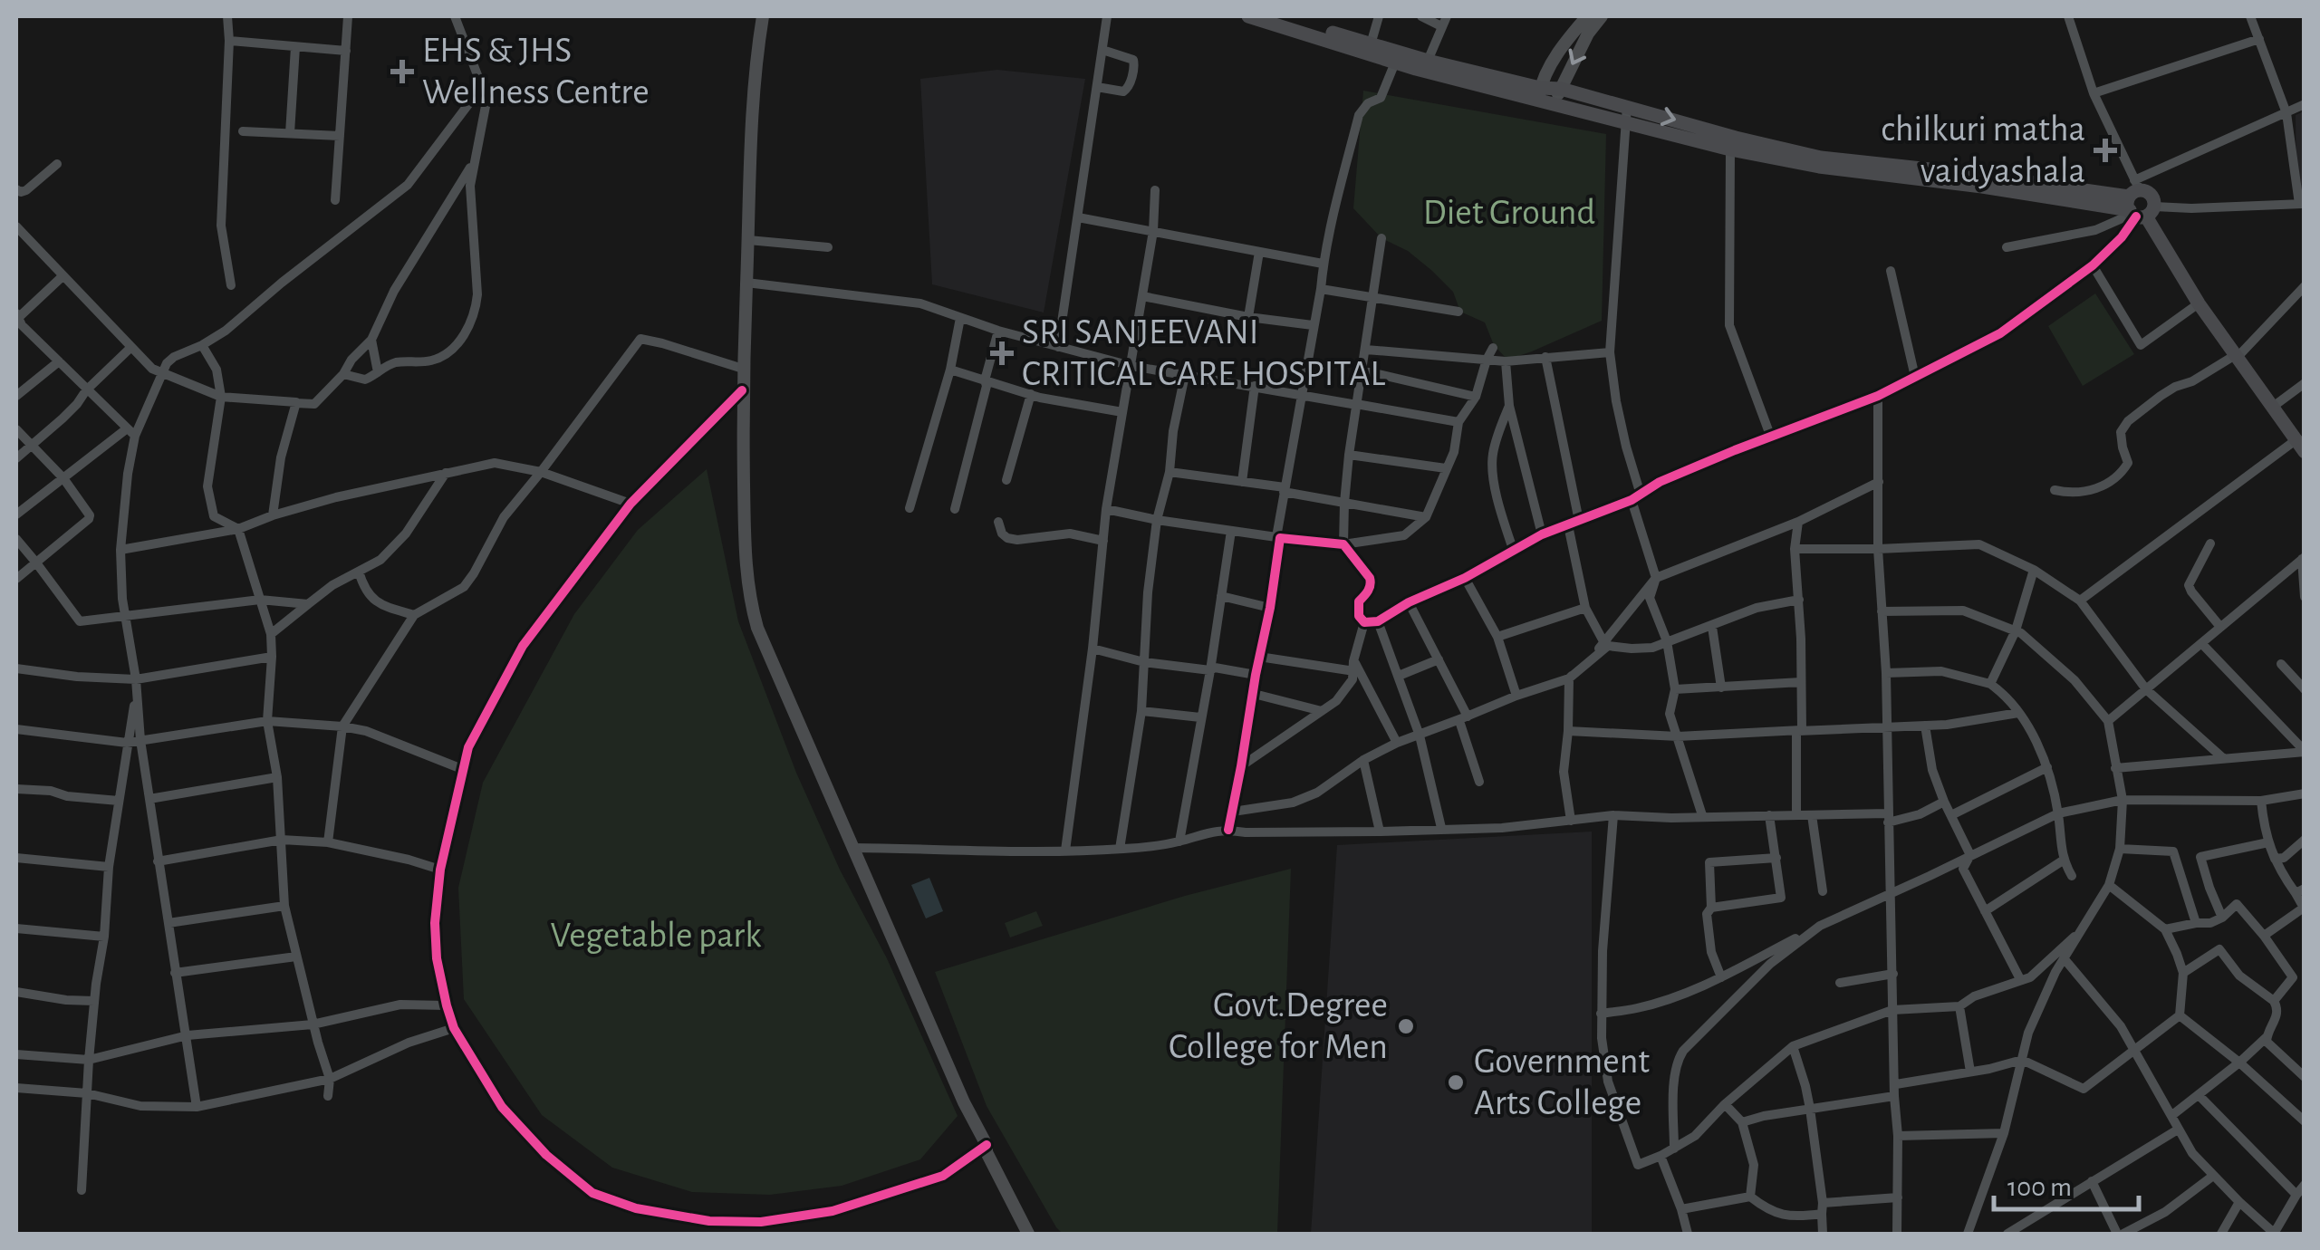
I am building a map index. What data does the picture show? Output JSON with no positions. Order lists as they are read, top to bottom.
{
  "parks": ["Diet Ground", "Vegetable park"],
  "places": {
    "health": ["EHS & JHS Wellness Centre", "chilkuri matha vaidyashala", "SRI SANJEEVANI CRITICAL CARE HOSPITAL"],
    "other": ["Govt.Degree College for Men", "Government Arts College"]
  },
  "scale_bar": "100 m"
}
